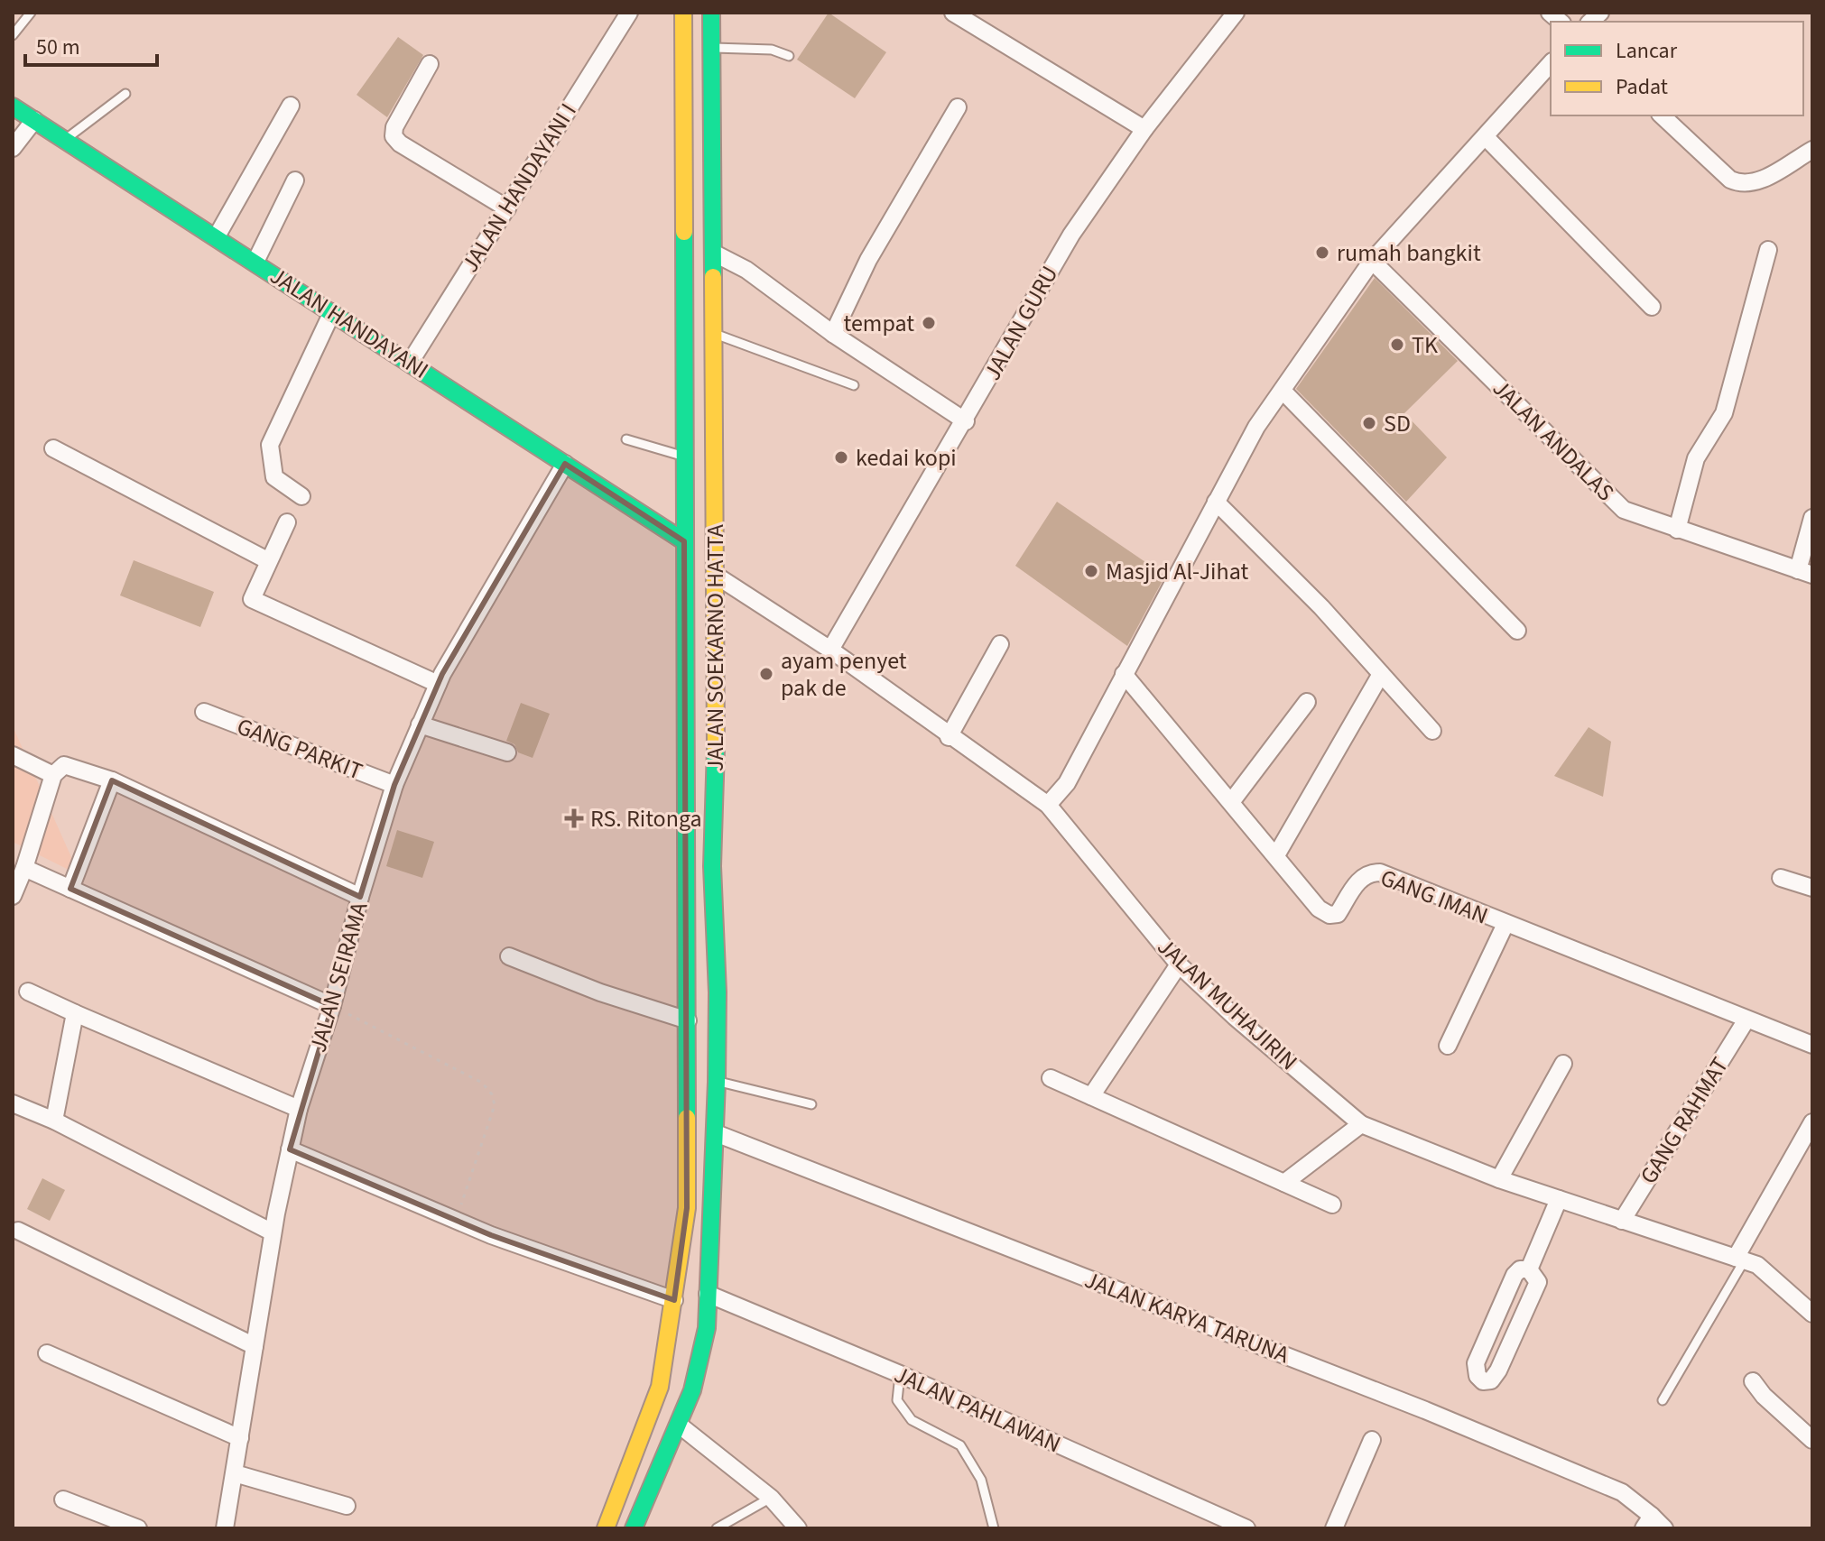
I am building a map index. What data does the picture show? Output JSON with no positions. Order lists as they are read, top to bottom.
{
  "streets": {
    "main road": ["JALAN HANDAYANI", "JALAN SOEKARNO HATTA"],
    "street": [
      "JALAN HANDAYANI I",
      "JALAN GURU",
      "JALAN ANDALAS",
      "GANG PARKIT",
      "GANG IMAN",
      "JALAN SEIRAMA",
      "JALAN MUHAJIRIN",
      "GANG RAHMAT",
      "JALAN KARYA TARUNA",
      "JALAN PAHLAWAN"
    ]
  },
  "crossings": [
    ["JALAN HANDAYANI I", "JALAN HANDAYANI"],
    ["JALAN HANDAYANI", "JALAN SOEKARNO HATTA"],
    ["JALAN HANDAYANI", "JALAN SEIRAMA"],
    ["JALAN GURU", "JALAN MUHAJIRIN"],
    ["JALAN SOEKARNO HATTA", "JALAN MUHAJIRIN"],
    ["JALAN SOEKARNO HATTA", "JALAN KARYA TARUNA"],
    ["JALAN SOEKARNO HATTA", "JALAN PAHLAWAN"],
    ["GANG PARKIT", "JALAN SEIRAMA"],
    ["GANG IMAN", "GANG RAHMAT"],
    ["JALAN MUHAJIRIN", "GANG RAHMAT"]
  ],
  "places": {
    "other": [
      "rumah bangkit",
      "tempat",
      "TK",
      "SD",
      "kedai kopi",
      "Masjid Al-Jihat",
      "ayam penyet pak de"
    ],
    "health": ["RS. Ritonga"]
  },
  "legend": ["Lancar", "Padat"],
  "scale_bar": "50 m"
}
